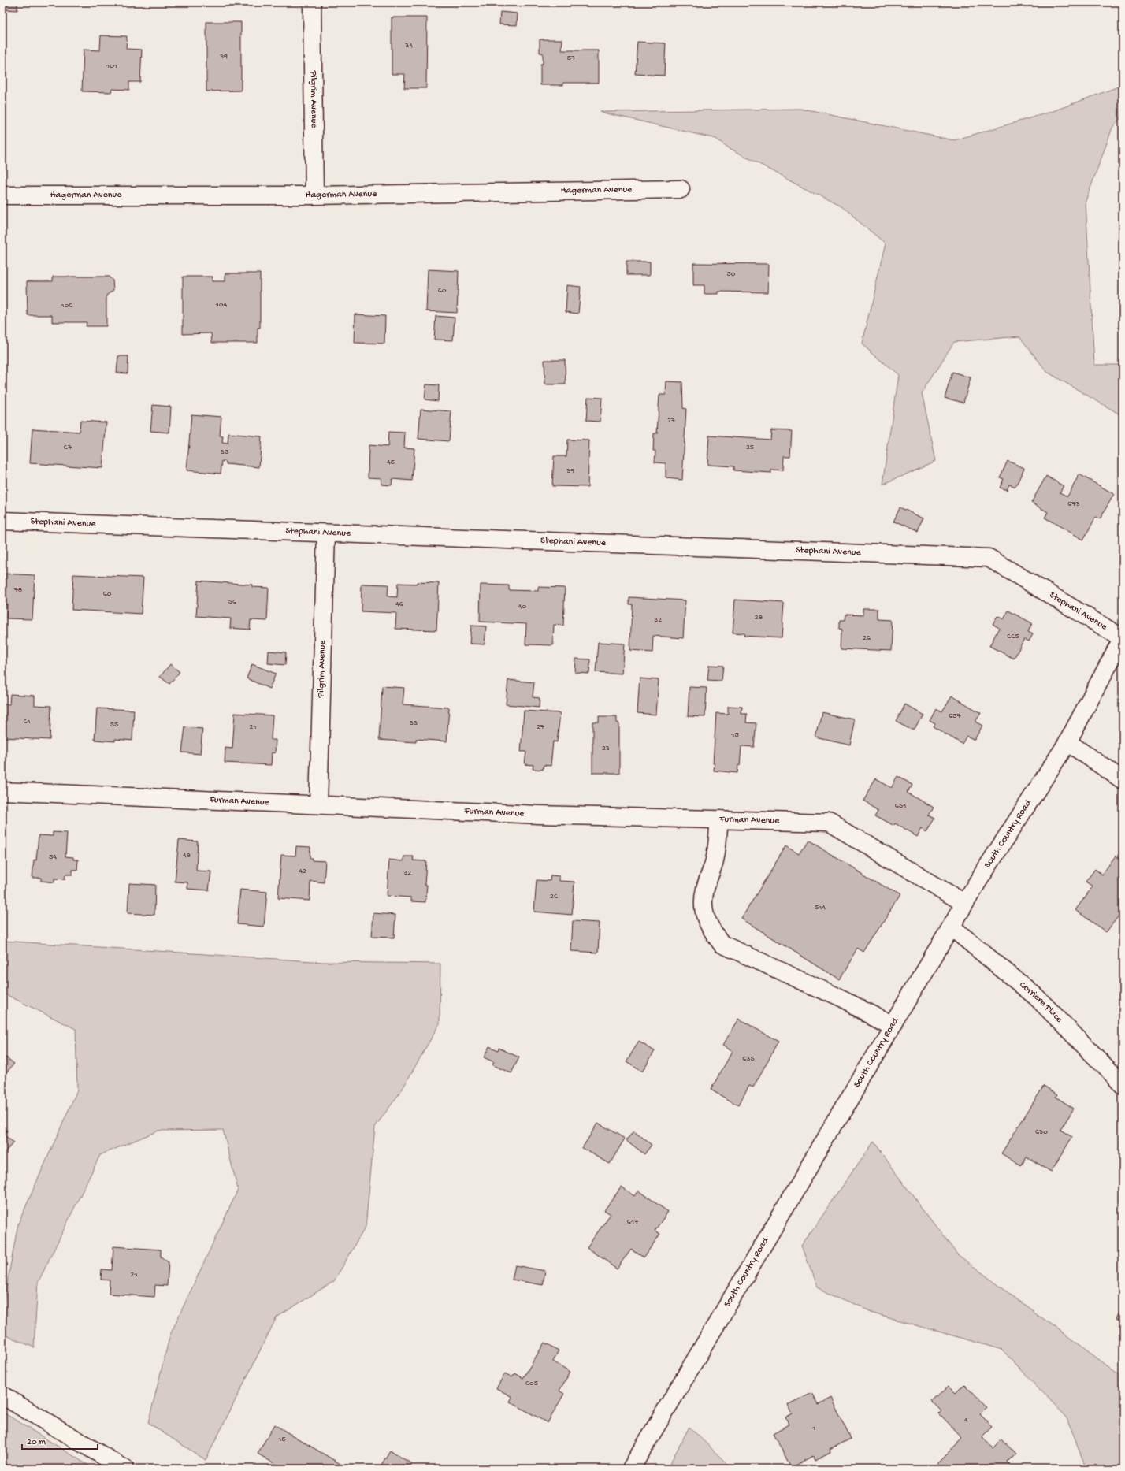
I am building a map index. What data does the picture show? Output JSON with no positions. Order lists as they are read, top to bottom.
{
  "streets": {
    "street": [
      "Pilgrim Avenue",
      "Hagerman Avenue",
      "Stephani Avenue",
      "Furman Avenue",
      "South Country Road",
      "Corriere Place"
    ]
  },
  "crossings": [
    ["Pilgrim Avenue", "Hagerman Avenue"],
    ["Pilgrim Avenue", "Stephani Avenue"],
    ["Pilgrim Avenue", "Furman Avenue"],
    ["Stephani Avenue", "South Country Road"],
    ["Furman Avenue", "South Country Road"],
    ["South Country Road", "Corriere Place"]
  ],
  "house_numbers": [
    "34",
    "39",
    "57",
    "101",
    "50",
    "60",
    "104",
    "106",
    "27",
    "67",
    "25",
    "35",
    "45",
    "39",
    "673",
    "78",
    "60",
    "56",
    "46",
    "40",
    "28",
    "32",
    "665",
    "26",
    "657",
    "61",
    "33",
    "55",
    "21",
    "27",
    "15",
    "23",
    "651",
    "48",
    "54",
    "42",
    "32",
    "26",
    "514",
    "635",
    "630",
    "617",
    "21",
    "605",
    "4",
    "1",
    "15"
  ],
  "scale_bar": "20 m"
}
